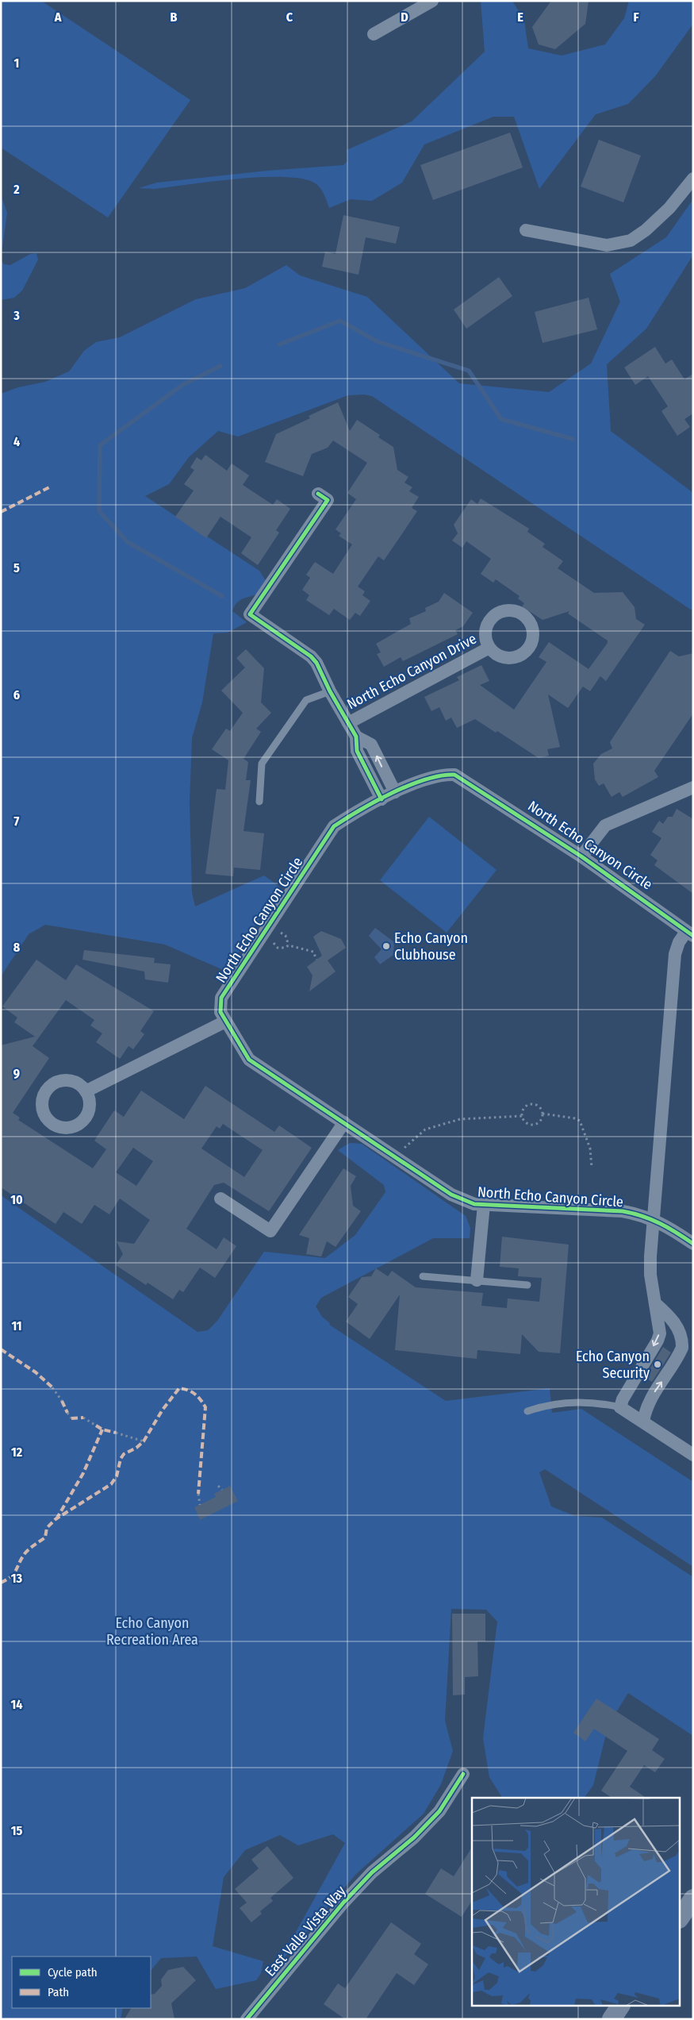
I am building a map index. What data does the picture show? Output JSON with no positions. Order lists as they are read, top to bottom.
{
  "streets": {
    "street": ["North Echo Canyon Drive", "North Echo Canyon Circle", "East Valle Vista Way"]
  },
  "crossings": [
    ["North Echo Canyon Drive", "North Echo Canyon Circle"]
  ],
  "parks": ["Echo Canyon Recreation Area"],
  "places": ["Echo Canyon Clubhouse", "Echo Canyon Security"],
  "legend": ["Cycle path", "Path"],
  "grid": {
    "columns": [
      "A",
      "B",
      "C",
      "D",
      "E",
      "F"
    ],
    "rows": [
      "1",
      "2",
      "3",
      "4",
      "5",
      "6",
      "7",
      "8",
      "9",
      "10",
      "11",
      "12",
      "13",
      "14",
      "15"
    ]
  }
}
